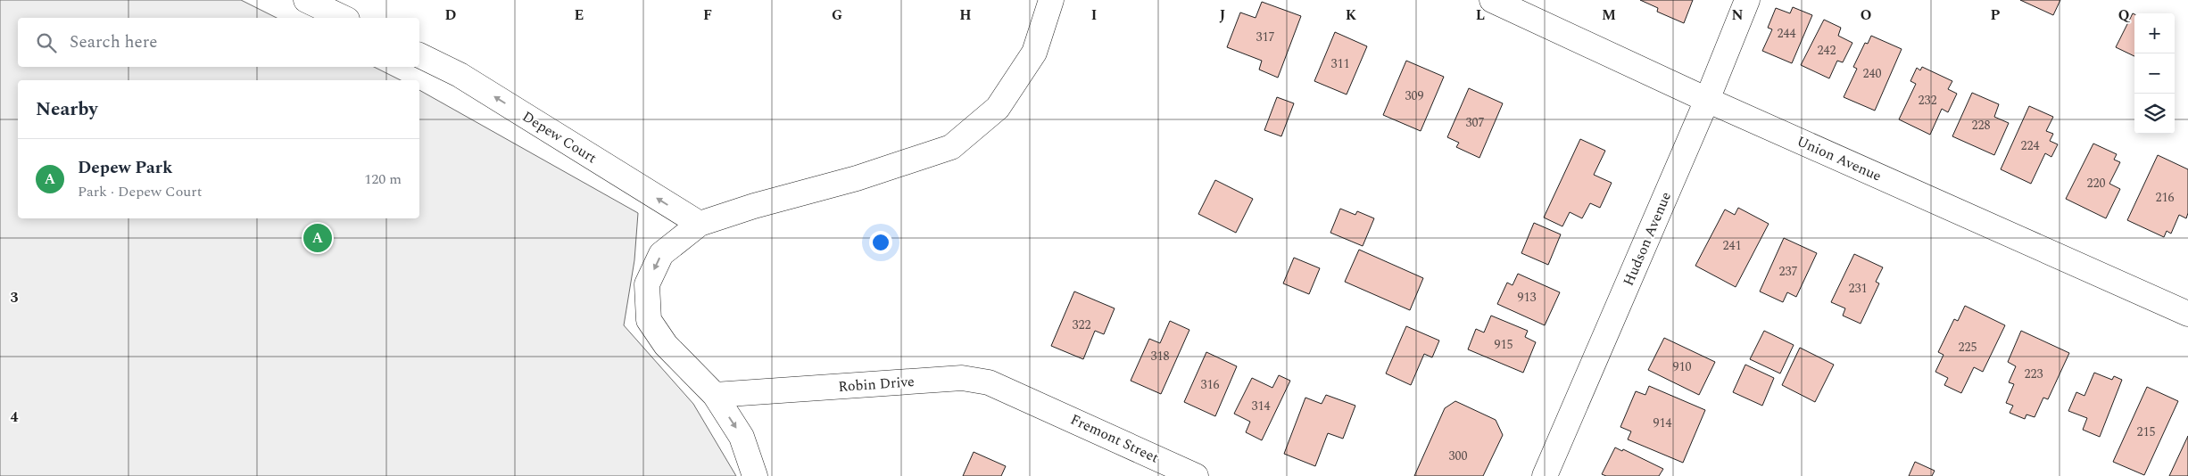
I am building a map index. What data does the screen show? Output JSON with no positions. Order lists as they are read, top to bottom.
{
  "streets": {
    "street": [
      "Depew Court",
      "Union Avenue",
      "Hudson Avenue",
      "Robin Drive",
      "Fremont Street"
    ]
  },
  "crossings": [
    ["Union Avenue", "Hudson Avenue"],
    ["Robin Drive", "Fremont Street"]
  ],
  "one_way": ["Depew Court"],
  "house_numbers": [
    "244",
    "317",
    "242",
    "311",
    "240",
    "309",
    "232",
    "307",
    "228",
    "224",
    "220",
    "216",
    "241",
    "237",
    "231",
    "913",
    "322",
    "915",
    "225",
    "318",
    "910",
    "223",
    "316",
    "314",
    "914",
    "215",
    "300"
  ],
  "page": {
    "map_buttons": ["+", "−"],
    "search": "Search here",
    "heading": "Nearby",
    "list": [
      {
        "mark": "A",
        "name": "Depew Park",
        "note": "Park · Depew Court",
        "value": "120 m"
      }
    ],
    "pins": "A"
  },
  "grid": {
    "columns": [
      "D",
      "E",
      "F",
      "G",
      "H",
      "I",
      "J",
      "K",
      "L",
      "M",
      "N",
      "O",
      "P",
      "Q"
    ],
    "rows": ["3", "4"]
  }
}
